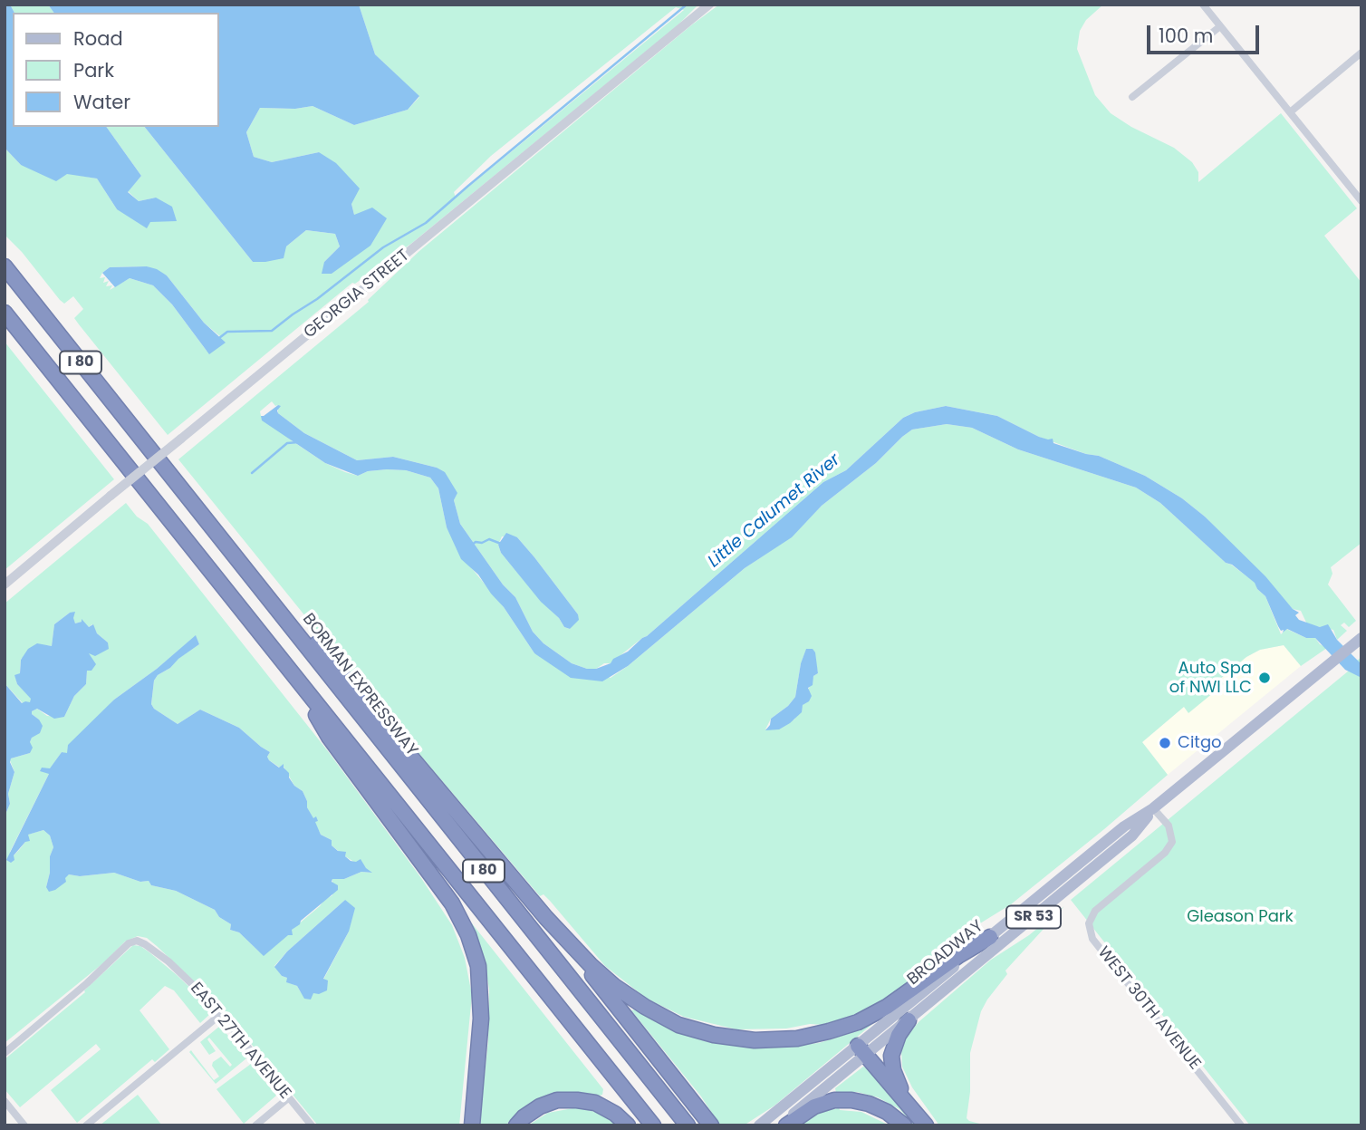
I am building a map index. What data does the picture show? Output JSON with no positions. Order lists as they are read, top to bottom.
{
  "streets": {
    "highway": ["I 80", "BORMAN EXPRESSWAY"],
    "main road": ["SR 53", "BROADWAY"],
    "street": ["GEORGIA STREET", "WEST 30TH AVENUE", "EAST 27TH AVENUE"]
  },
  "crossings": [
    ["BROADWAY", "WEST 30TH AVENUE"]
  ],
  "water": ["Little Calumet River"],
  "parks": ["Gleason Park"],
  "places": ["Auto Spa of NWI LLC", "Citgo"],
  "legend": ["Road", "Park", "Water"],
  "scale_bar": "100 m"
}
